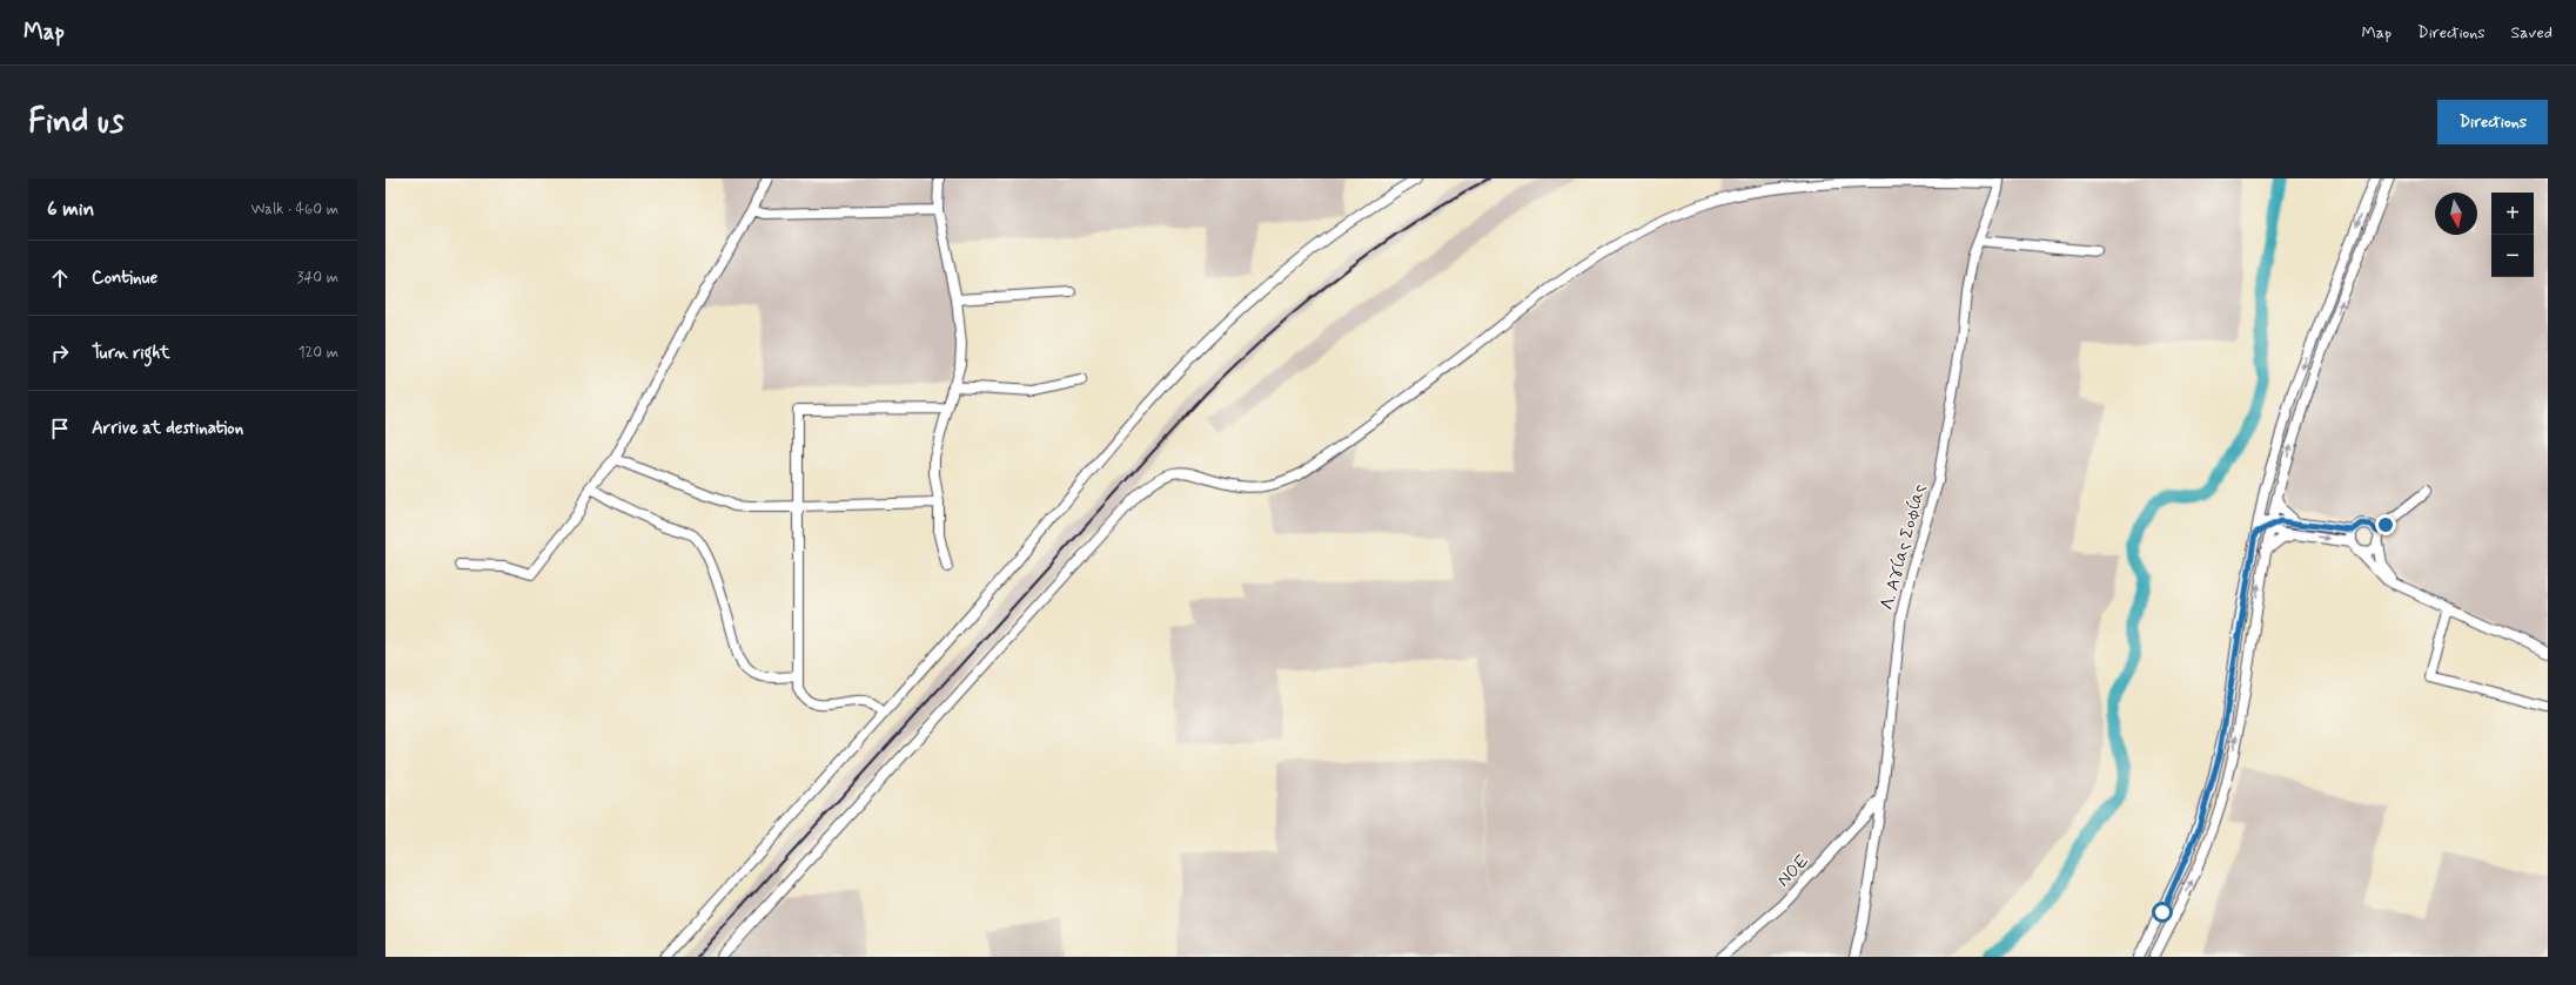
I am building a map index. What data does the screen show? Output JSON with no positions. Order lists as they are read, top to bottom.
{
  "streets": {
    "street": ["Λ. Αγίας Σοφίας", "NOE"]
  },
  "crossings": [
    ["Λ. Αγίας Σοφίας", "NOE"]
  ],
  "north": "bottom",
  "page": {
    "header": "Map",
    "nav": ["Map", "Directions", "Saved"],
    "buttons": "Directions",
    "title": "Find us",
    "heading": ["6 min", "Walk · 460 m"],
    "map_buttons": ["+", "−"],
    "list": [
      ["Continue", "340 m"],
      ["Turn right", "120 m"],
      "Arrive at destination"
    ]
  }
}
